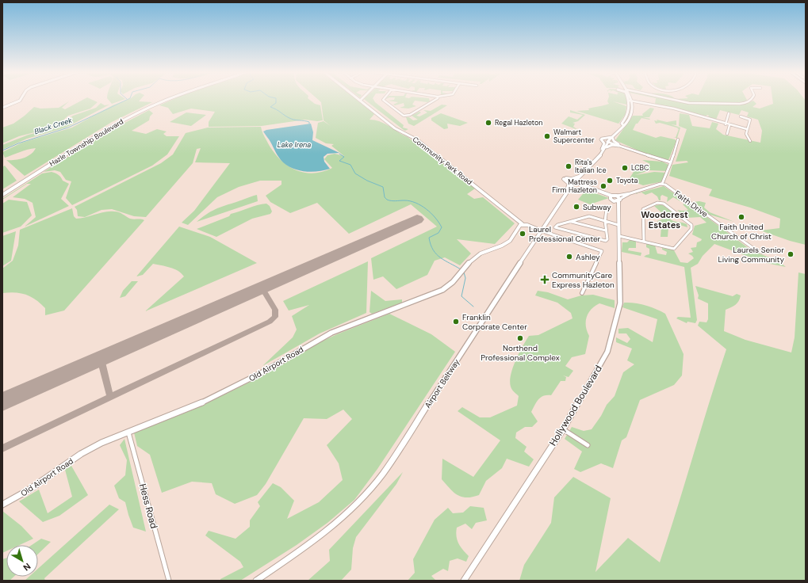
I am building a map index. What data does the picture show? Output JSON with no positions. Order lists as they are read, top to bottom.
{
  "streets": {
    "street": [
      "Hazle Township Boulevard",
      "Community Park Road",
      "Faith Drive",
      "Old Airport Road",
      "Airport Beltway",
      "Hollywood Boulevard",
      "Hess Road"
    ]
  },
  "crossings": [
    ["Community Park Road", "Old Airport Road"],
    ["Old Airport Road", "Hess Road"]
  ],
  "districts": ["Woodcrest Estates"],
  "water": ["Black Creek", "Lake Irena"],
  "places": {
    "other": [
      "Regal Hazleton",
      "Walmart Supercenter",
      "Rita's Italian Ice",
      "LCBC",
      "Toyota",
      "Mattress Firm Hazleton",
      "Subway",
      "Faith United Church of Christ",
      "Laurel Professional Center",
      "Laurels Senior Living Community",
      "Ashley",
      "Franklin Corporate Center",
      "Northend Professional Complex"
    ],
    "health": ["CommunityCare Express Hazleton"]
  },
  "north": "bottom right"
}
